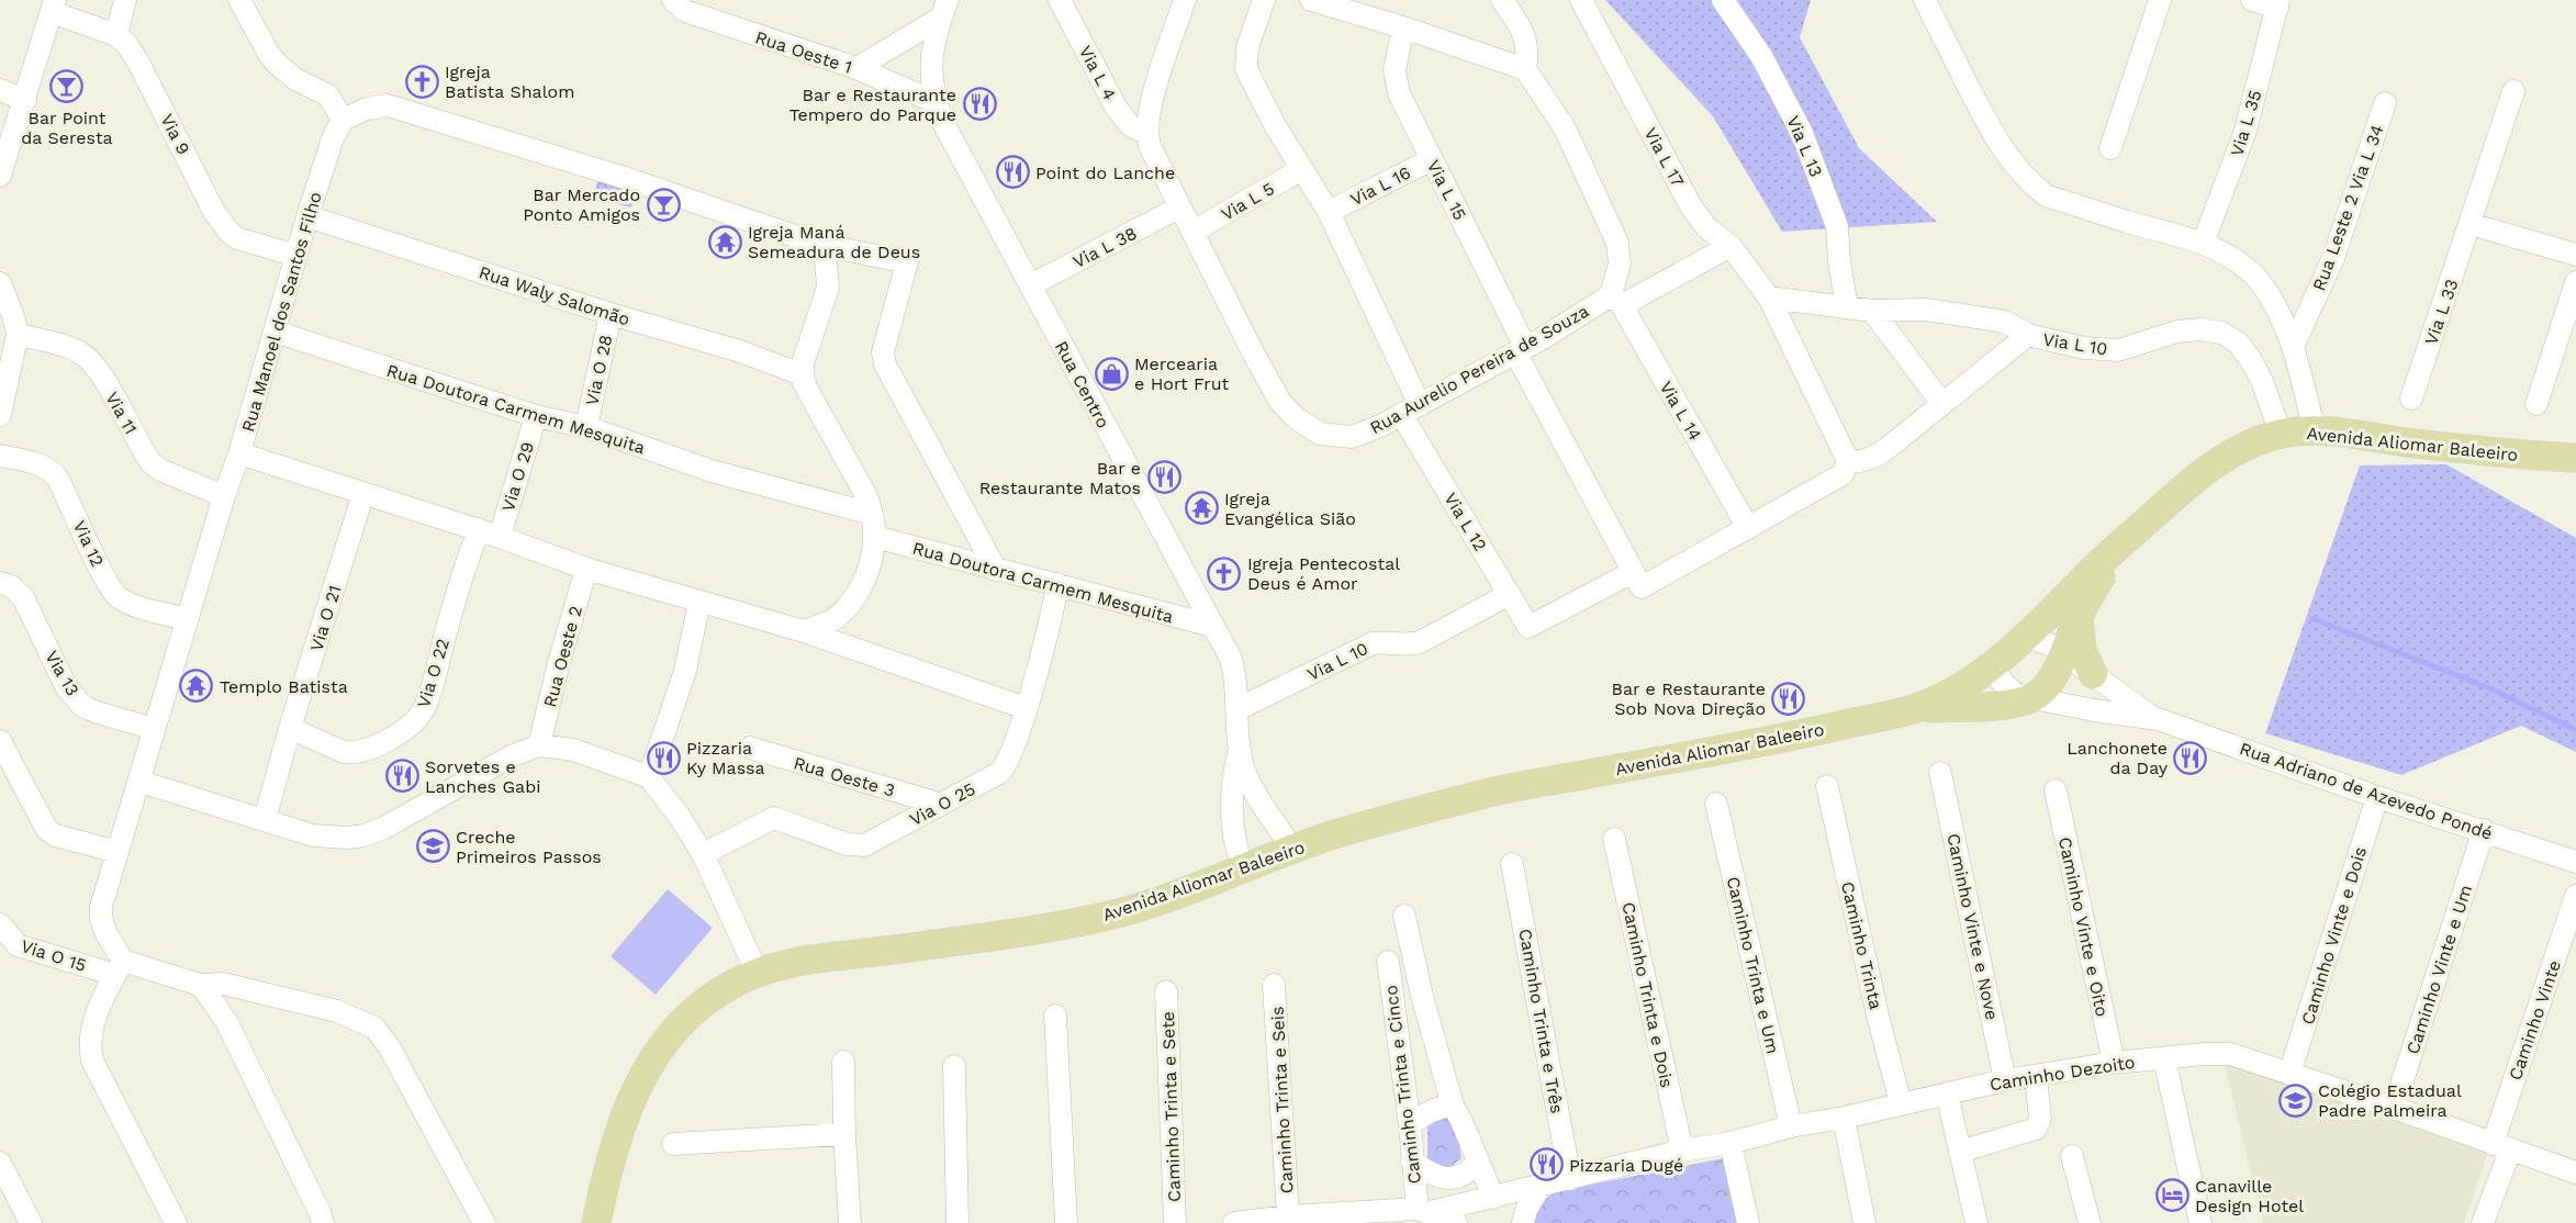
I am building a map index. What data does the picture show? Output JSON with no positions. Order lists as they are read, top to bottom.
{
  "streets": {
    "main road": ["Avenida Aliomar Baleeiro"],
    "street": [
      "Rua Oeste 1",
      "Via L 4",
      "Via L 35",
      "Via 9",
      "Via L 13",
      "Via L 17",
      "Via L 16",
      "Via L 15",
      "Via L 5",
      "Rua Leste 2 Via L 34",
      "Via L 38",
      "Rua Waly Salomão",
      "Rua Manoel dos Santos Filho",
      "Via L 33",
      "Via L 10",
      "Rua Aurelio Pereira de Souza",
      "Via O 28",
      "Rua Centro",
      "Rua Doutora Carmem Mesquita",
      "Via L 14",
      "Via 11",
      "Via O 29",
      "Via L 12",
      "Via 12",
      "Via O 21",
      "Rua Oeste 2",
      "Via 13",
      "Via O 22",
      "Rua Oeste 3",
      "Rua Adriano de Azevedo Pondé",
      "Via O 25",
      "Caminho Vinte e Nove",
      "Caminho Vinte e Oito",
      "Caminho Vinte e Dois",
      "Caminho Trinta",
      "Via O 15",
      "Caminho Trinta e Um",
      "Caminho Vinte e Um",
      "Caminho Trinta e Dois",
      "Caminho Vinte",
      "Caminho Trinta e Três",
      "Caminho Dezoito",
      "Caminho Trinta e Cinco",
      "Caminho Trinta e Seis",
      "Caminho Trinta e Sete"
    ]
  },
  "crossings": [
    ["Rua Oeste 1", "Rua Centro"],
    ["Via L 4", "Rua Aurelio Pereira de Souza"],
    ["Via 9", "Rua Manoel dos Santos Filho"],
    ["Via L 17", "Via L 10"],
    ["Via L 16", "Via L 15"],
    ["Via L 16", "Via L 12"],
    ["Via L 15", "Rua Aurelio Pereira de Souza"],
    ["Via L 5", "Rua Aurelio Pereira de Souza"],
    ["Via L 5", "Via L 12"],
    ["Via L 38", "Rua Aurelio Pereira de Souza"],
    ["Via L 38", "Rua Centro"],
    ["Rua Waly Salomão", "Rua Manoel dos Santos Filho"],
    ["Rua Waly Salomão", "Via O 28"],
    ["Rua Manoel dos Santos Filho", "Rua Doutora Carmem Mesquita"],
    ["Rua Manoel dos Santos Filho", "Via O 29"],
    ["Rua Manoel dos Santos Filho", "Via O 21"],
    ["Rua Manoel dos Santos Filho", "Rua Oeste 2"],
    ["Rua Manoel dos Santos Filho", "Via O 22"],
    ["Rua Manoel dos Santos Filho", "Via O 25"],
    ["Via L 10", "Rua Centro"],
    ["Via L 10", "Via L 14"],
    ["Via L 10", "Avenida Aliomar Baleeiro"],
    ["Via L 10", "Via L 12"],
    ["Rua Aurelio Pereira de Souza", "Via L 14"],
    ["Rua Aurelio Pereira de Souza", "Via L 12"],
    ["Via O 28", "Rua Doutora Carmem Mesquita"],
    ["Rua Centro", "Rua Doutora Carmem Mesquita"],
    ["Rua Centro", "Avenida Aliomar Baleeiro"],
    ["Rua Doutora Carmem Mesquita", "Via O 29"],
    ["Rua Doutora Carmem Mesquita", "Via O 25"],
    ["Avenida Aliomar Baleeiro", "Rua Adriano de Azevedo Pondé"],
    ["Via O 21", "Via O 22"],
    ["Rua Oeste 3", "Via O 25"],
    ["Rua Adriano de Azevedo Pondé", "Caminho Vinte e Dois"],
    ["Rua Adriano de Azevedo Pondé", "Caminho Vinte e Um"],
    ["Caminho Vinte e Nove", "Caminho Dezoito"],
    ["Caminho Vinte e Oito", "Caminho Dezoito"],
    ["Caminho Vinte e Dois", "Caminho Dezoito"],
    ["Caminho Trinta", "Caminho Dezoito"],
    ["Caminho Trinta e Um", "Caminho Dezoito"],
    ["Caminho Vinte e Um", "Caminho Dezoito"],
    ["Caminho Trinta e Dois", "Caminho Dezoito"],
    ["Caminho Vinte", "Caminho Dezoito"],
    ["Caminho Trinta e Três", "Caminho Dezoito"],
    ["Caminho Dezoito", "Caminho Trinta e Cinco"],
    ["Caminho Dezoito", "Caminho Trinta e Seis"]
  ],
  "places": {
    "church": ["Igreja Batista Shalom", "Igreja Pentecostal Deus é Amor"],
    "bar": ["Bar Point da Seresta", "Bar Mercado Ponto Amigos"],
    "restaurant": [
      "Bar e Restaurante Tempero do Parque",
      "Point do Lanche",
      "Bar e Restaurante Matos",
      "Bar e Restaurante Sob Nova Direção",
      "Pizzaria Ky Massa",
      "Lanchonete da Day",
      "Sorvetes e Lanches Gabi",
      "Pizzaria Dugé"
    ],
    "temple": ["Igreja Maná Semeadura de Deus", "Igreja Evangélica Sião", "Templo Batista"],
    "shop": ["Mercearia e Hort Frut"],
    "school or university": ["Creche Primeiros Passos", "Colégio Estadual Padre Palmeira"],
    "hotel": ["Canaville Design Hotel"]
  }
}
